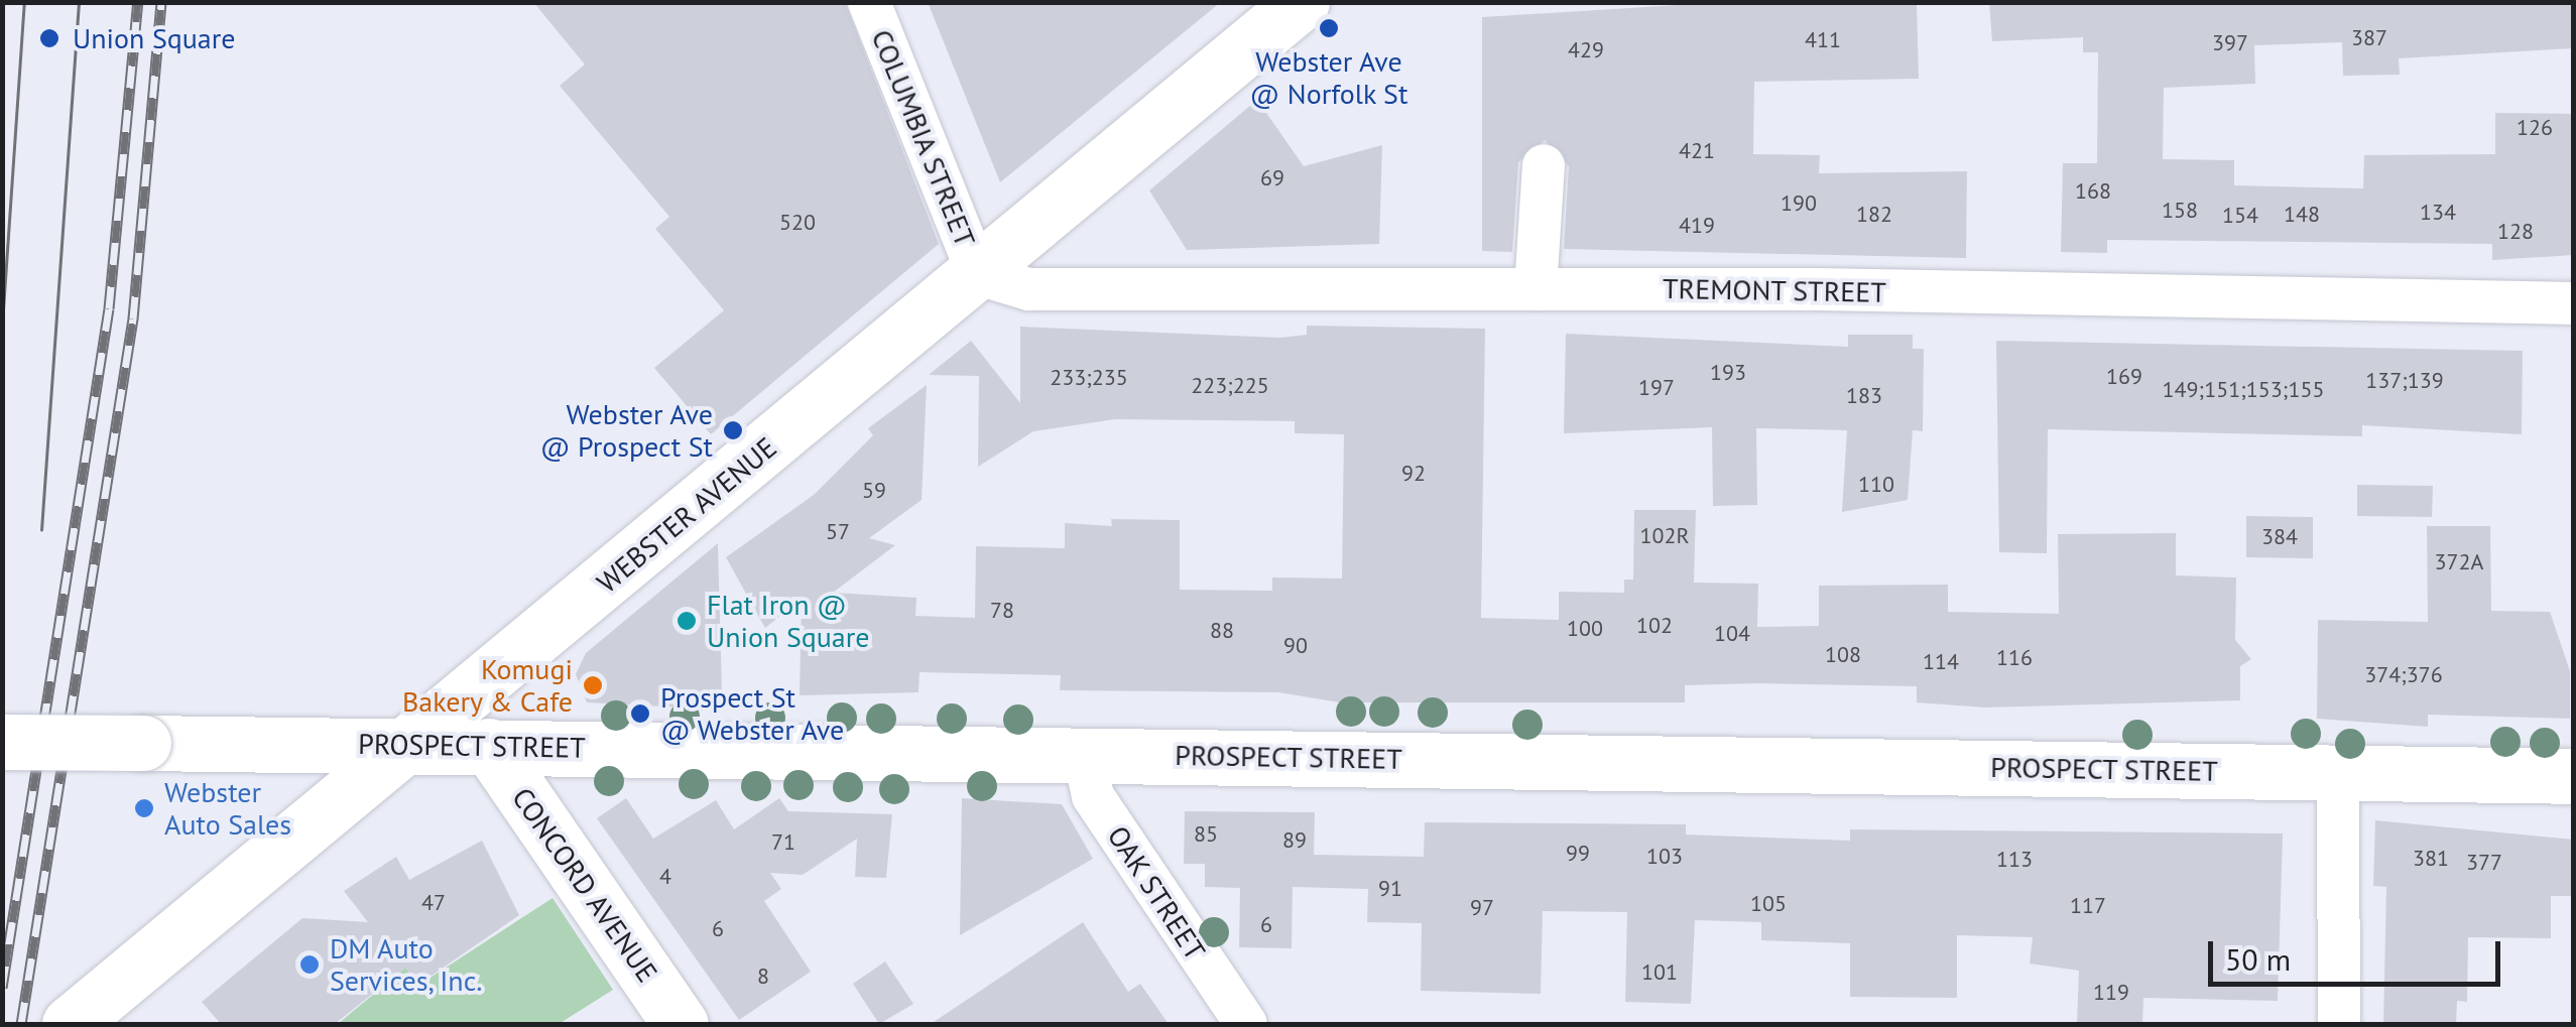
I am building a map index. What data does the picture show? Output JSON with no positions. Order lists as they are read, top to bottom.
{
  "streets": {
    "main road": ["WEBSTER AVENUE", "PROSPECT STREET", "CONCORD AVENUE"],
    "street": ["COLUMBIA STREET", "TREMONT STREET", "OAK STREET"]
  },
  "crossings": [
    ["COLUMBIA STREET", "TREMONT STREET"],
    ["COLUMBIA STREET", "WEBSTER AVENUE"],
    ["TREMONT STREET", "WEBSTER AVENUE"],
    ["WEBSTER AVENUE", "PROSPECT STREET"],
    ["PROSPECT STREET", "CONCORD AVENUE"],
    ["PROSPECT STREET", "OAK STREET"]
  ],
  "places": [
    "Webster Ave @ Norfolk St",
    "Union Square",
    "Webster Ave @ Prospect St",
    "Flat Iron @ Union Square",
    "Komugi Bakery & Cafe",
    "Prospect St @ Webster Ave",
    "Webster Auto Sales",
    "DM Auto Services, Inc."
  ],
  "house_numbers": [
    "387",
    "411",
    "397",
    "429",
    "126",
    "421",
    "69",
    "168",
    "190",
    "158",
    "134",
    "182",
    "148",
    "154",
    "520",
    "419",
    "128",
    "193",
    "169",
    "233;235",
    "137;139",
    "223;225",
    "197",
    "149;151;153;155",
    "183",
    "92",
    "110",
    "59",
    "57",
    "102R",
    "384",
    "372A",
    "78",
    "102",
    "100",
    "88",
    "104",
    "90",
    "108",
    "116",
    "114",
    "374;376",
    "85",
    "89",
    "71",
    "99",
    "103",
    "381",
    "113",
    "377",
    "4",
    "91",
    "47",
    "105",
    "117",
    "97",
    "6",
    "6",
    "101",
    "8",
    "119"
  ],
  "scale_bar": "50 m"
}
